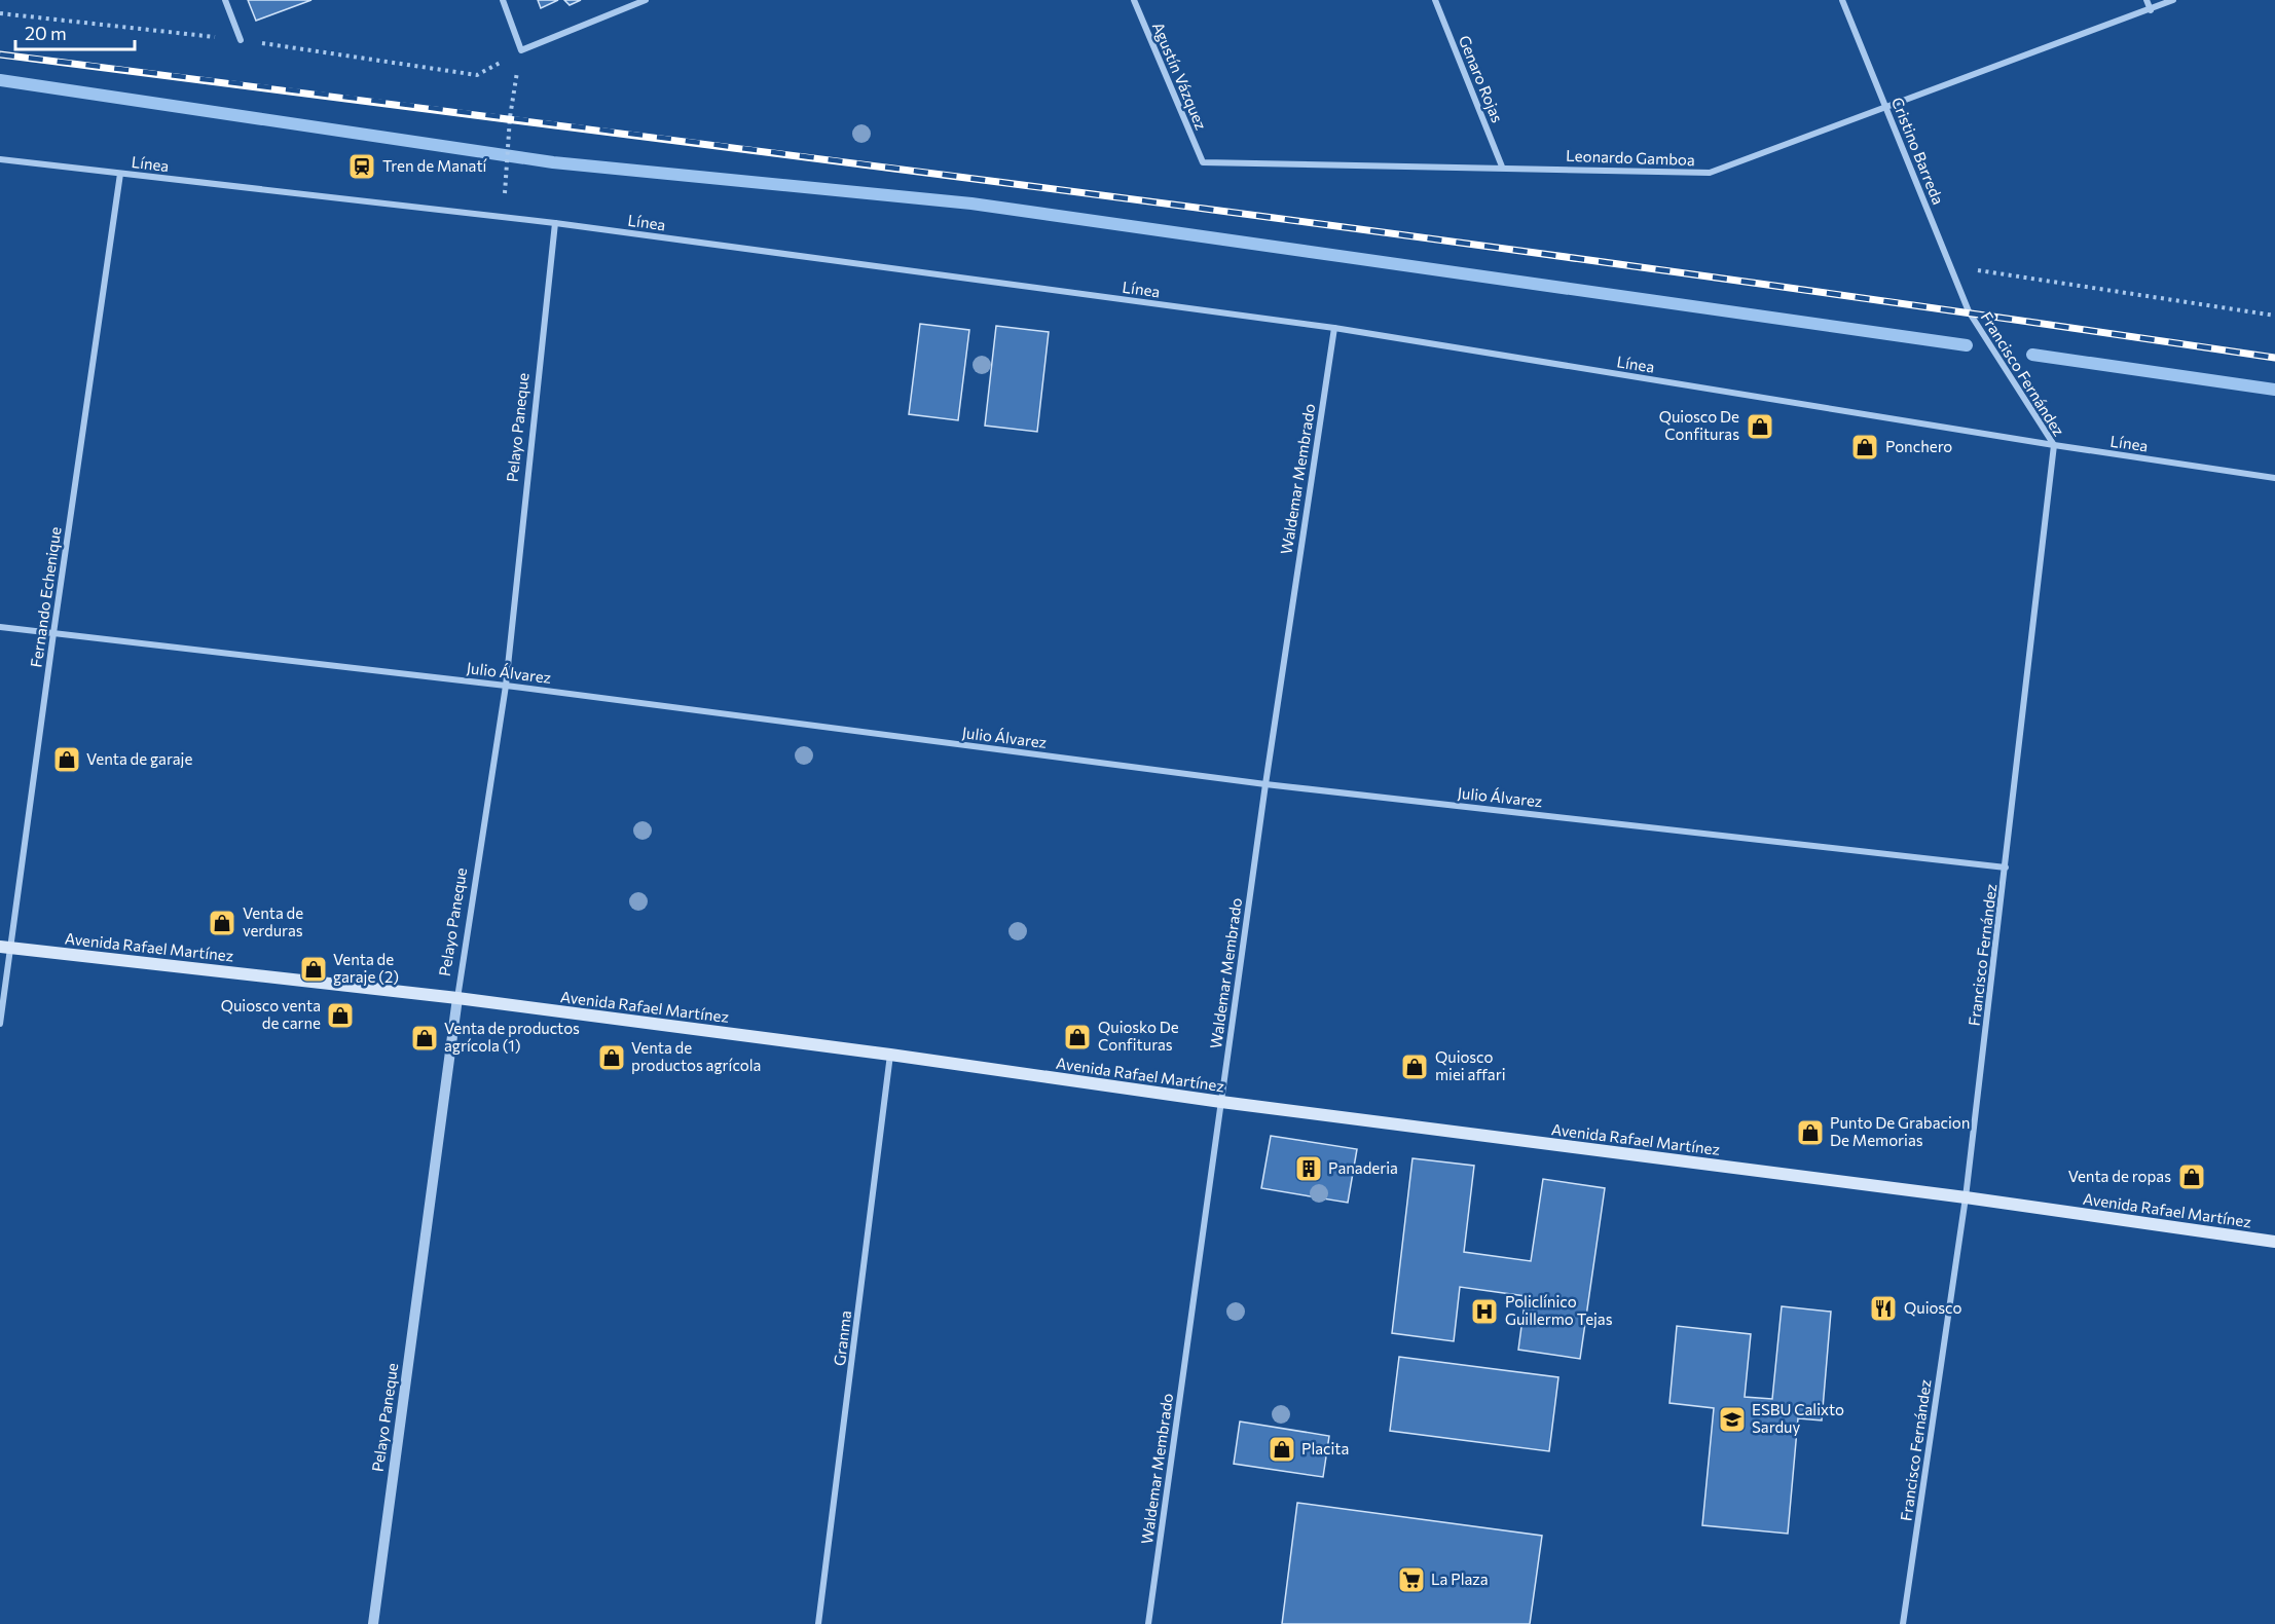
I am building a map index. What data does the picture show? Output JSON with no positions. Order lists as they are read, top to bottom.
{
  "streets": {
    "main road": ["Avenida Rafael Martínez"],
    "street": [
      "Agustín Vázquez",
      "Genaro Rojas",
      "Cristino Barreda",
      "Leonardo Gamboa",
      "Línea",
      "Francisco Fernández",
      "Pelayo Paneque",
      "Waldemar Membrado",
      "Fernando Echenique",
      "Julio Álvarez",
      "Granma"
    ]
  },
  "crossings": [
    ["Agustín Vázquez", "Leonardo Gamboa"],
    ["Genaro Rojas", "Leonardo Gamboa"],
    ["Cristino Barreda", "Leonardo Gamboa"],
    ["Cristino Barreda", "Francisco Fernández"],
    ["Línea", "Francisco Fernández"],
    ["Línea", "Pelayo Paneque"],
    ["Línea", "Waldemar Membrado"],
    ["Línea", "Fernando Echenique"],
    ["Francisco Fernández", "Julio Álvarez"],
    ["Francisco Fernández", "Avenida Rafael Martínez"],
    ["Pelayo Paneque", "Julio Álvarez"],
    ["Pelayo Paneque", "Avenida Rafael Martínez"],
    ["Waldemar Membrado", "Julio Álvarez"],
    ["Waldemar Membrado", "Avenida Rafael Martínez"],
    ["Fernando Echenique", "Julio Álvarez"],
    ["Fernando Echenique", "Avenida Rafael Martínez"],
    ["Avenida Rafael Martínez", "Granma"]
  ],
  "places": {
    "station": ["Tren de Manatí"],
    "shop": [
      "Quiosco De Confituras",
      "Ponchero",
      "Venta de garaje",
      "Venta de verduras",
      "Venta de garaje (2)",
      "Quiosco venta de carne",
      "Quiosko De Confituras",
      "Venta de productos agrícola (1)",
      "Venta de productos agrícola",
      "Quiosco miei affari",
      "Punto De Grabacion De Memorias",
      "Venta de ropas",
      "Placita"
    ],
    "building": ["Panaderia"],
    "restaurant": ["Quiosco"],
    "hospital": ["Policlínico Guillermo Tejas"],
    "school or university": ["ESBU Calixto Sarduy"],
    "supermarket": ["La Plaza"]
  },
  "scale_bar": "20 m"
}
